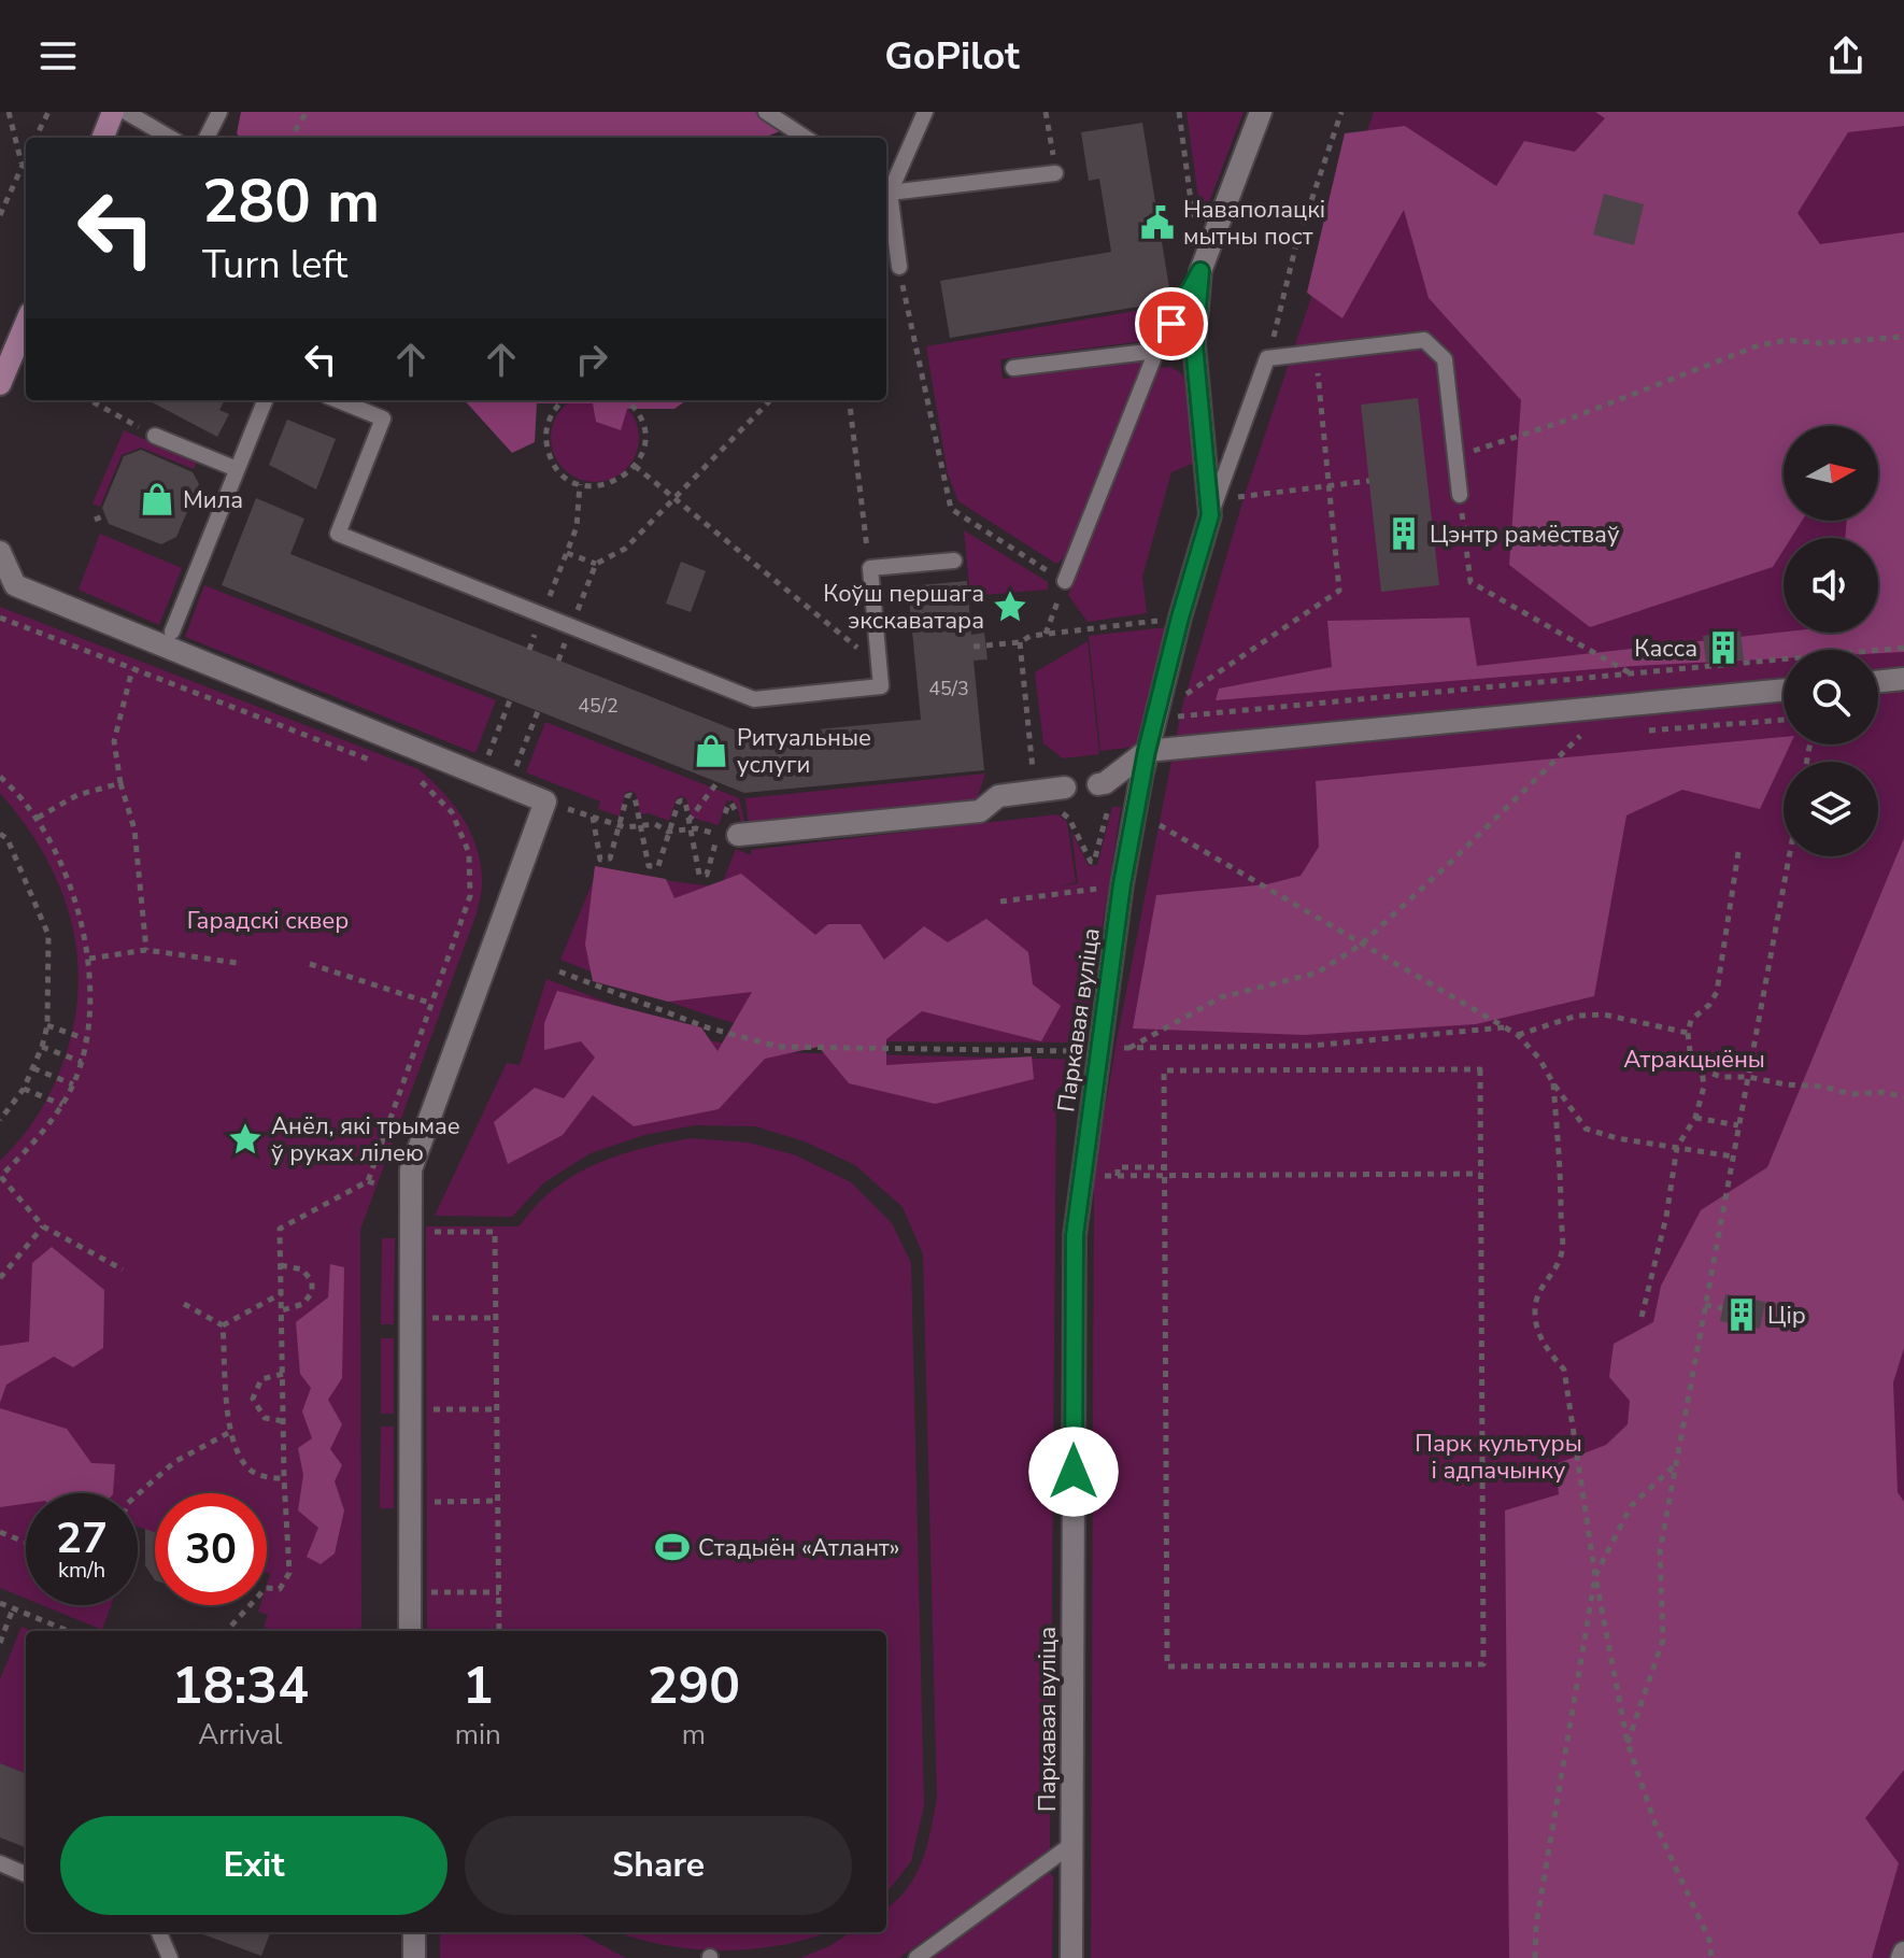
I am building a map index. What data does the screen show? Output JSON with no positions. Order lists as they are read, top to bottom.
{
  "streets": {
    "street": ["Паркавая вуліца"]
  },
  "parks": ["Гарадскі сквер", "Атракцыёны", "Парк культуры і адпачынку"],
  "places": {
    "public building": ["Наваполацкі мытны пост"],
    "shop": ["Мила", "Ритуальные услуги"],
    "building": ["Цэнтр рамёстваў", "Касса", "Цір"],
    "place": ["Коўш першага экскаватара", "Анёл, які трымае ў руках лілею"],
    "sports": ["Стадыён «Атлант»"]
  },
  "house_numbers": ["45/3", "45/2"],
  "north": "right",
  "page": {
    "header": "GoPilot",
    "turn": ["280 m", "Turn left"],
    "speed": "27 km/h",
    "limit": "30",
    "eta": [
      "18:34",
      "Arrival",
      "1",
      "min",
      "290",
      "m"
    ],
    "buttons": ["Exit", "Share"]
  }
}
